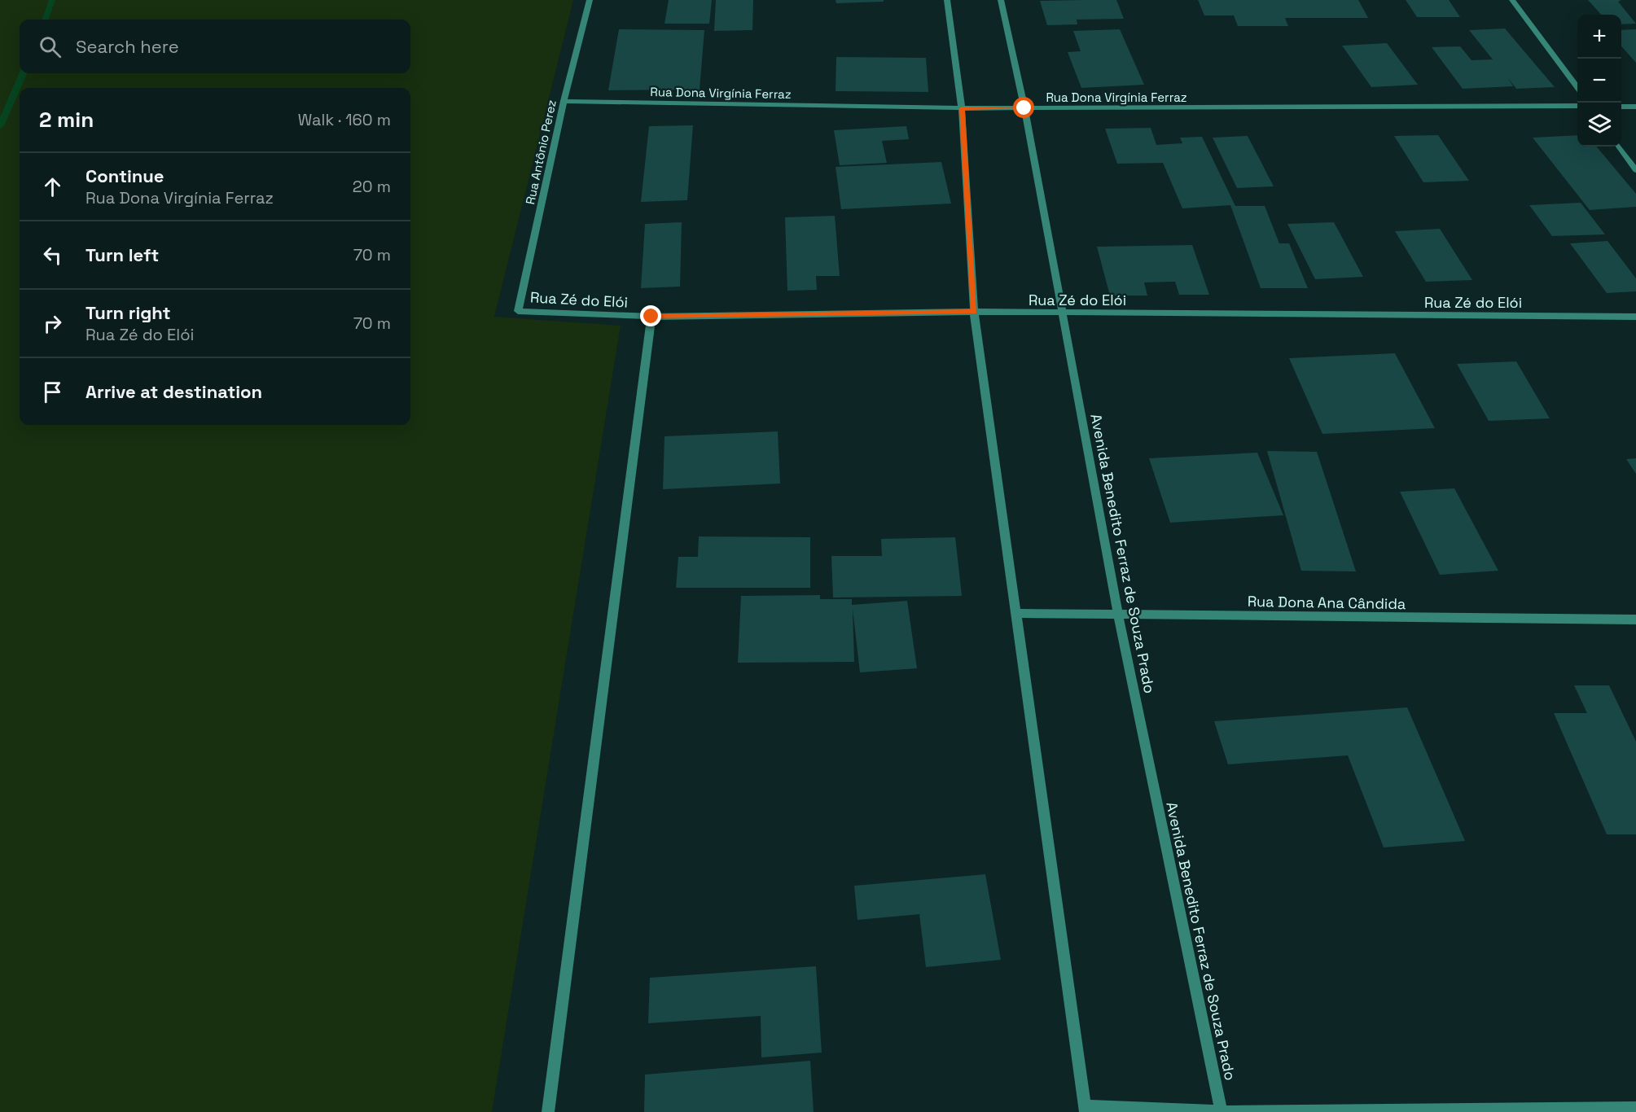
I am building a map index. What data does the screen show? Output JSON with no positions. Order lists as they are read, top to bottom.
{
  "streets": {
    "street": [
      "Rua Dona Virgínia Ferraz",
      "Rua Antônio Perez",
      "Rua Zé do Elói",
      "Avenida Benedito Ferraz de Souza Prado",
      "Rua Dona Ana Cândida"
    ]
  },
  "crossings": [
    ["Rua Dona Virgínia Ferraz", "Rua Antônio Perez"],
    ["Rua Dona Virgínia Ferraz", "Avenida Benedito Ferraz de Souza Prado"],
    ["Rua Antônio Perez", "Rua Zé do Elói"],
    ["Rua Zé do Elói", "Avenida Benedito Ferraz de Souza Prado"],
    ["Avenida Benedito Ferraz de Souza Prado", "Rua Dona Ana Cândida"]
  ],
  "page": {
    "map_buttons": ["+", "−"],
    "search": "Search here",
    "heading": ["2 min", "Walk · 160 m"],
    "list": [
      ["Continue", "Rua Dona Virgínia Ferraz", "20 m"],
      ["Turn left", "70 m"],
      ["Turn right", "Rua Zé do Elói", "70 m"],
      "Arrive at destination"
    ]
  }
}
